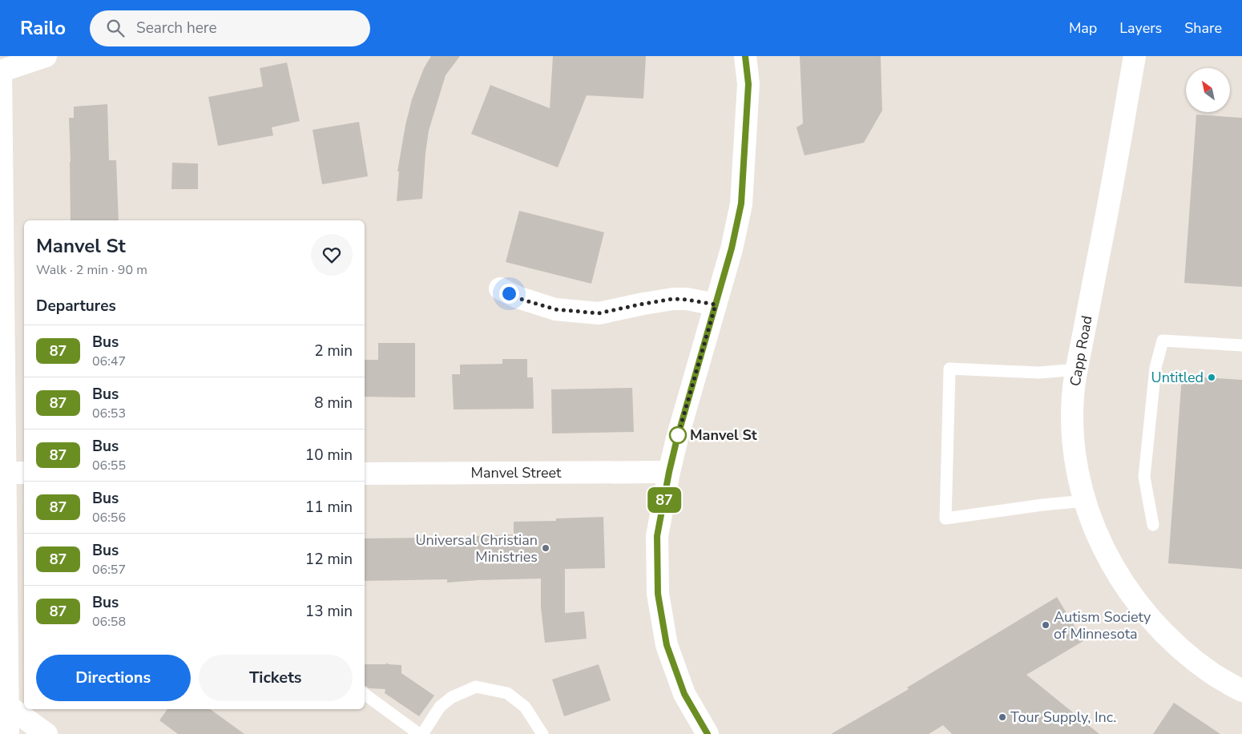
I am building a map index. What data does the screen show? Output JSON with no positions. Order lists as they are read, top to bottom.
{
  "streets": {
    "street": ["Capp Road", "Manvel Street"]
  },
  "places": [
    "Untitled",
    "Manvel St",
    "Universal Christian Ministries",
    "Autism Society of Minnesota",
    "Tour Supply, Inc."
  ],
  "lines": ["bus line 87"],
  "north": "top left",
  "page": {
    "header": "Railo",
    "search": "Search here",
    "nav": ["Map", "Layers", "Share"],
    "on_map": "87",
    "heading": [
      ["Manvel St", "Walk · 2 min · 90 m"],
      "Departures"
    ],
    "list": [
      {
        "mark": "87",
        "name": "Bus",
        "note": "06:47",
        "value": "2 min"
      },
      {
        "mark": "87",
        "name": "Bus",
        "note": "06:53",
        "value": "8 min"
      },
      {
        "mark": "87",
        "name": "Bus",
        "note": "06:55",
        "value": "10 min"
      },
      {
        "mark": "87",
        "name": "Bus",
        "note": "06:56",
        "value": "11 min"
      },
      {
        "mark": "87",
        "name": "Bus",
        "note": "06:57",
        "value": "12 min"
      },
      {
        "mark": "87",
        "name": "Bus",
        "note": "06:58",
        "value": "13 min"
      }
    ],
    "buttons": ["Directions", "Tickets"]
  }
}
